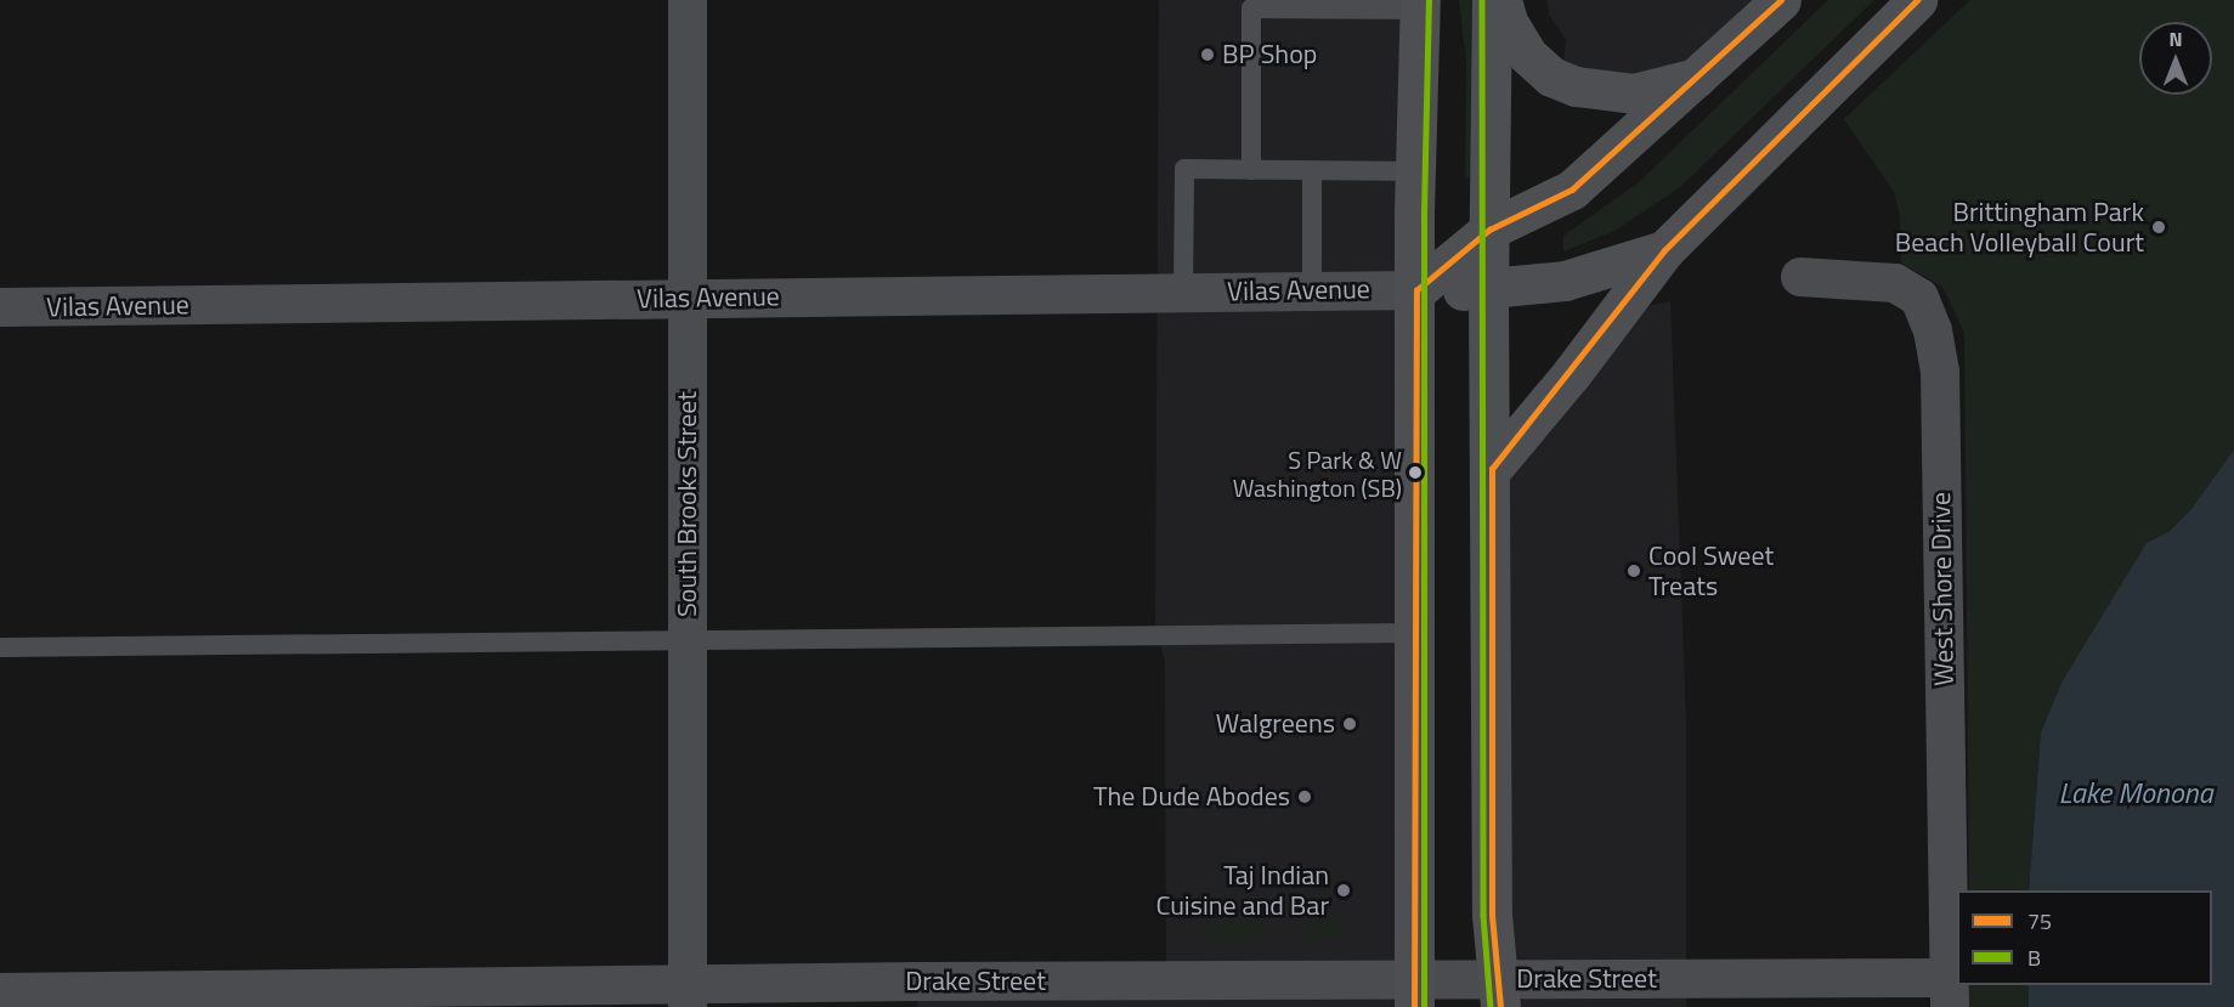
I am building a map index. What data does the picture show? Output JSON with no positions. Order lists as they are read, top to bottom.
{
  "streets": {
    "street": [
      "Vilas Avenue",
      "South Brooks Street",
      "West Shore Drive",
      "Drake Street"
    ]
  },
  "crossings": [
    ["Vilas Avenue", "South Brooks Street"],
    ["South Brooks Street", "Drake Street"],
    ["West Shore Drive", "Drake Street"]
  ],
  "water": ["Lake Monona"],
  "places": [
    "BP Shop",
    "Brittingham Park Beach Volleyball Court",
    "S Park & W Washington (SB)",
    "Cool Sweet Treats",
    "Walgreens",
    "The Dude Abodes",
    "Taj Indian Cuisine and Bar"
  ],
  "lines": ["transit line 75", "transit line B"],
  "legend": ["75", "B"],
  "north": "top"
}
